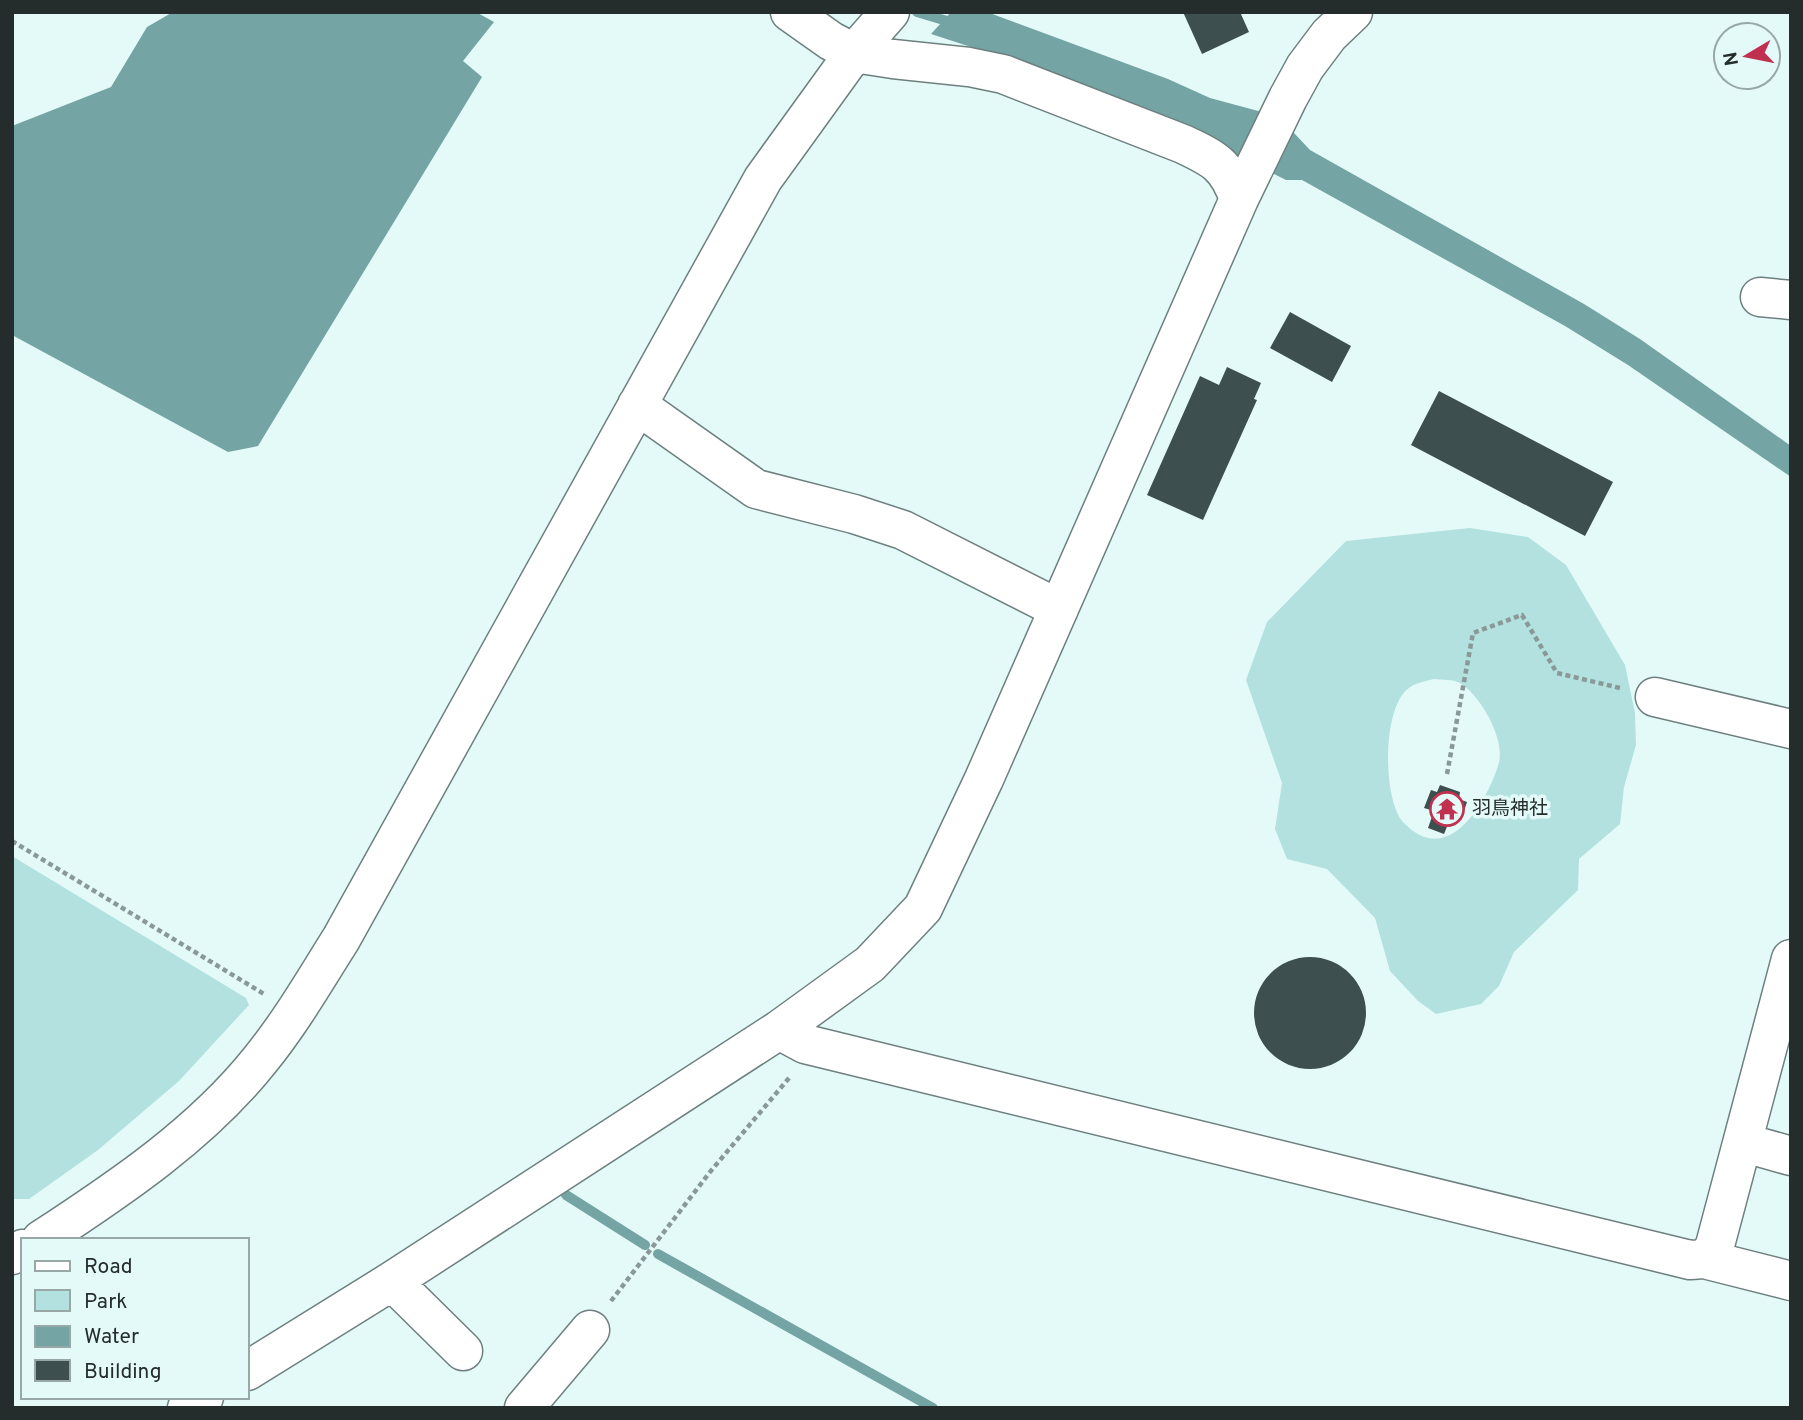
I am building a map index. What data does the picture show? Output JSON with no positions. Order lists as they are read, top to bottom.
{
  "places": {
    "temple": ["羽鳥神社"]
  },
  "legend": [
    "Road",
    "Park",
    "Water",
    "Building"
  ],
  "north": "left"
}
